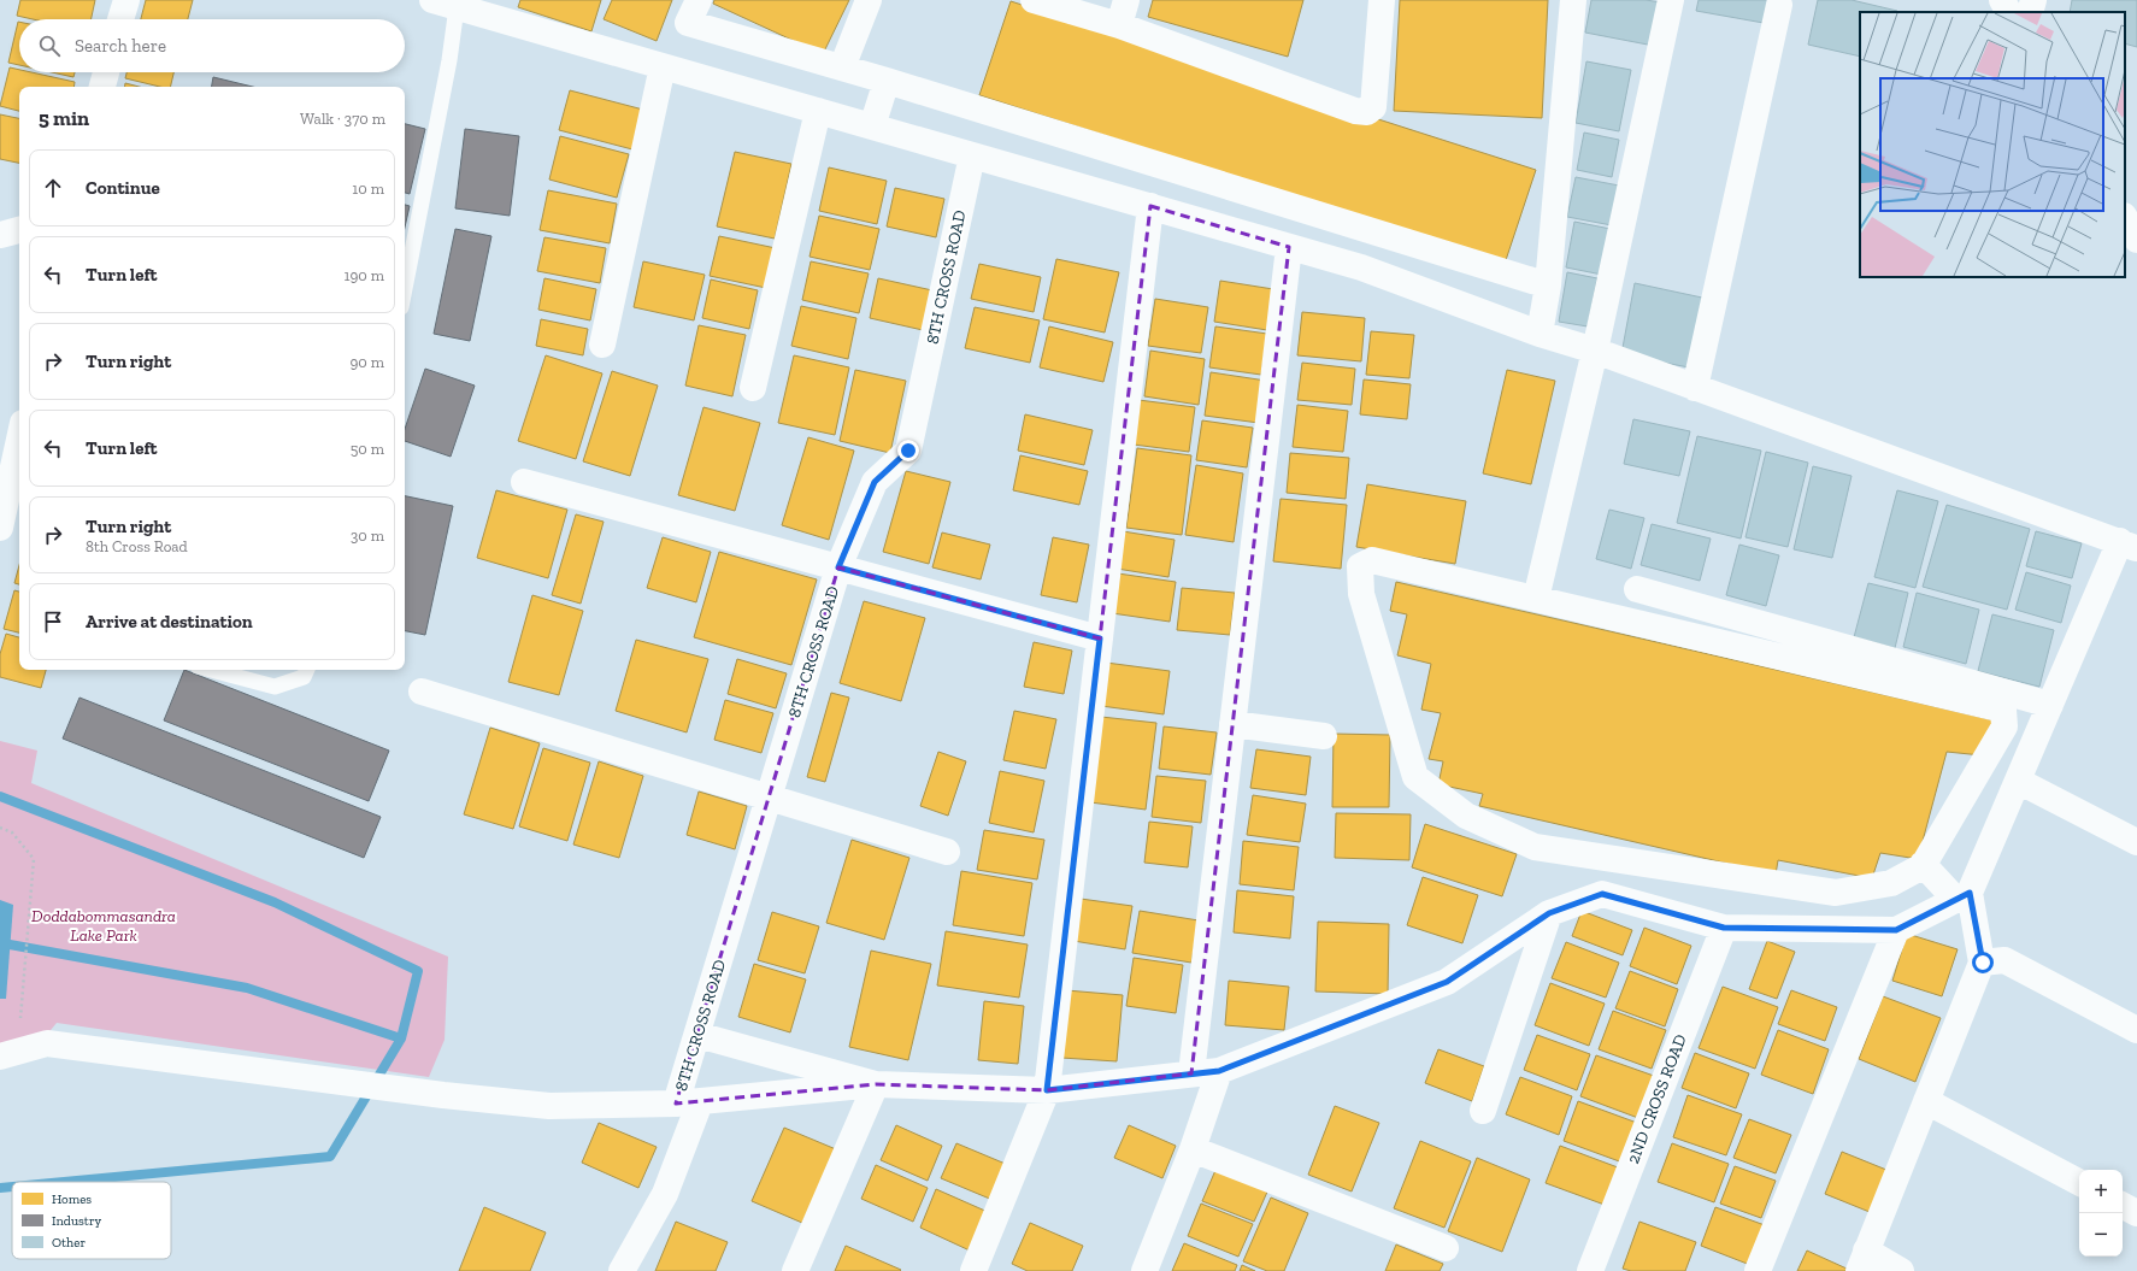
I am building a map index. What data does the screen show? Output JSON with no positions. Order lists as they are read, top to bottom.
{
  "streets": {
    "street": ["8TH CROSS ROAD", "2ND CROSS ROAD"]
  },
  "parks": ["Doddabommasandra Lake Park"],
  "legend": ["Homes", "Industry", "Other"],
  "page": {
    "search": "Search here",
    "heading": ["5 min", "Walk · 370 m"],
    "list": [
      ["Continue", "10 m"],
      ["Turn left", "190 m"],
      ["Turn right", "90 m"],
      ["Turn left", "50 m"],
      ["Turn right", "8th Cross Road", "30 m"],
      "Arrive at destination"
    ],
    "map_buttons": ["+", "−"]
  }
}
